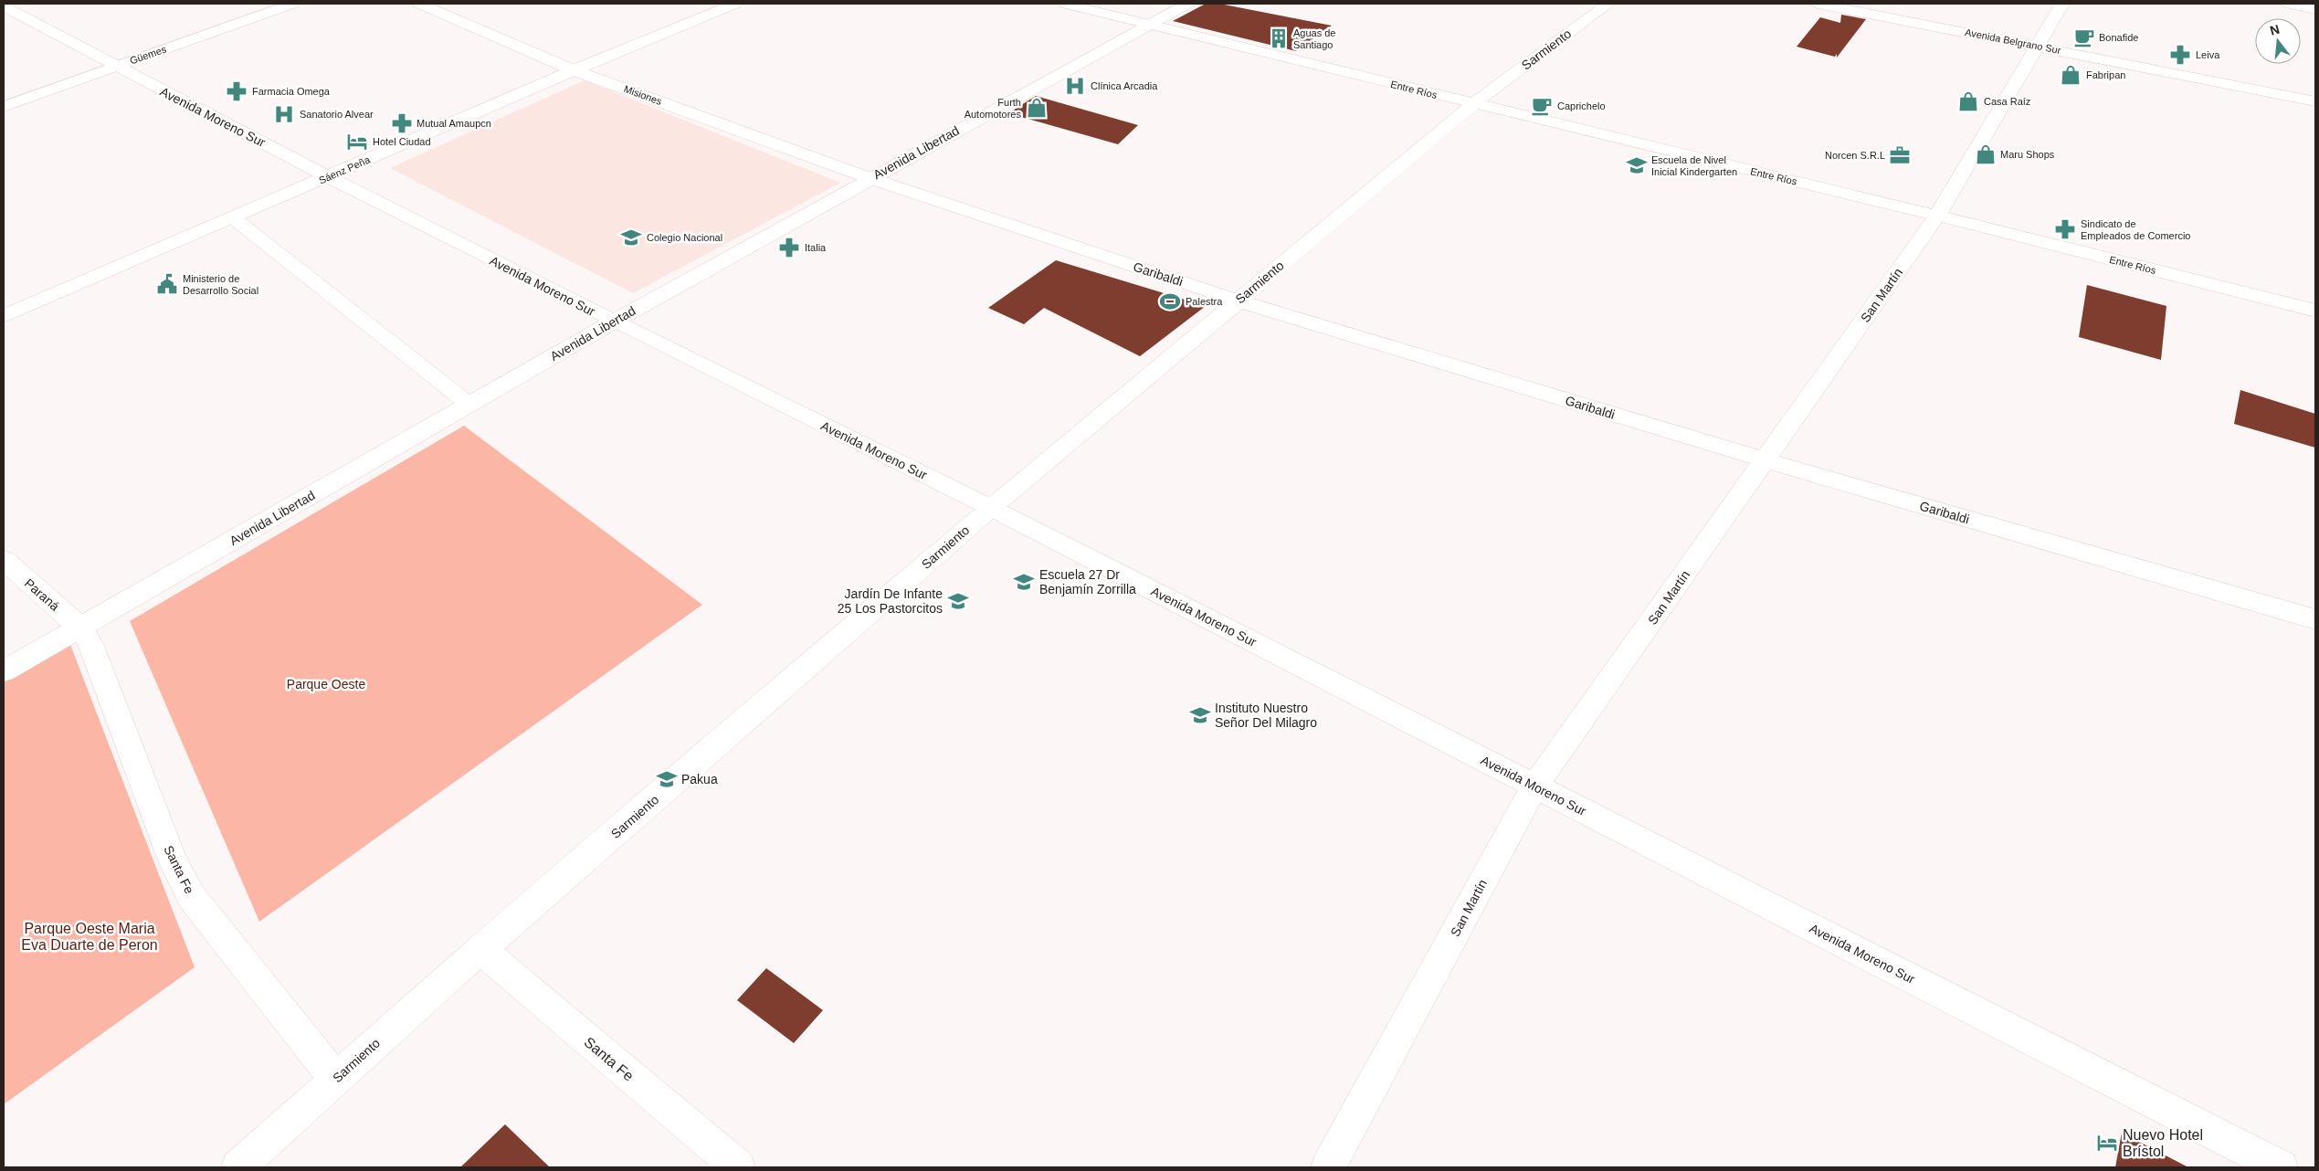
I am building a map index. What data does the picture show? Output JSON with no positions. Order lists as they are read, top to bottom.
{
  "streets": {
    "street": [
      "Avenida Belgrano Sur",
      "Sarmiento",
      "Güemes",
      "Entre Ríos",
      "Misiones",
      "Avenida Moreno Sur",
      "Avenida Libertad",
      "Sáenz Peña",
      "Garibaldi",
      "San Martín",
      "Paraná",
      "Santa Fe"
    ]
  },
  "crossings": [
    ["Avenida Belgrano Sur", "San Martín"],
    ["Sarmiento", "Entre Ríos"],
    ["Sarmiento", "Avenida Moreno Sur"],
    ["Sarmiento", "Garibaldi"],
    ["Sarmiento", "Santa Fe"],
    ["Güemes", "Avenida Moreno Sur"],
    ["Entre Ríos", "Avenida Libertad"],
    ["Entre Ríos", "San Martín"],
    ["Misiones", "Avenida Libertad"],
    ["Misiones", "Sáenz Peña"],
    ["Misiones", "Garibaldi"],
    ["Avenida Moreno Sur", "Avenida Libertad"],
    ["Avenida Moreno Sur", "Sáenz Peña"],
    ["Avenida Moreno Sur", "San Martín"],
    ["Avenida Libertad", "Garibaldi"],
    ["Avenida Libertad", "Paraná"],
    ["Avenida Libertad", "Santa Fe"],
    ["Garibaldi", "San Martín"],
    ["Paraná", "Santa Fe"]
  ],
  "parks": ["Parque Oeste", "Parque Oeste Maria Eva Duarte de Peron"],
  "places": {
    "cafe": ["Bonafide", "Caprichelo"],
    "building": ["Aguas de Santiago"],
    "pharmacy": [
      "Leiva",
      "Farmacia Omega",
      "Mutual Amaupcn",
      "Sindicato de Empleados de Comercio",
      "Italia"
    ],
    "shop": [
      "Fabripan",
      "Casa Raíz",
      "Furth Automotores",
      "Maru Shops"
    ],
    "hospital": ["Clínica Arcadia", "Sanatorio Alvear"],
    "hotel": ["Hotel Ciudad", "Nuevo Hotel Brístol"],
    "office": ["Norcen S.R.L"],
    "school or university": [
      "Escuela de Nivel Inicial Kindergarten",
      "Colegio Nacional",
      "Escuela 27 Dr Benjamín Zorrilla",
      "Jardín De Infante 25 Los Pastorcitos",
      "Instituto Nuestro Señor Del Milagro",
      "Pakua"
    ],
    "public building": ["Ministerio de Desarrollo Social"],
    "sports": ["Palestra"]
  },
  "north": "top"
}
